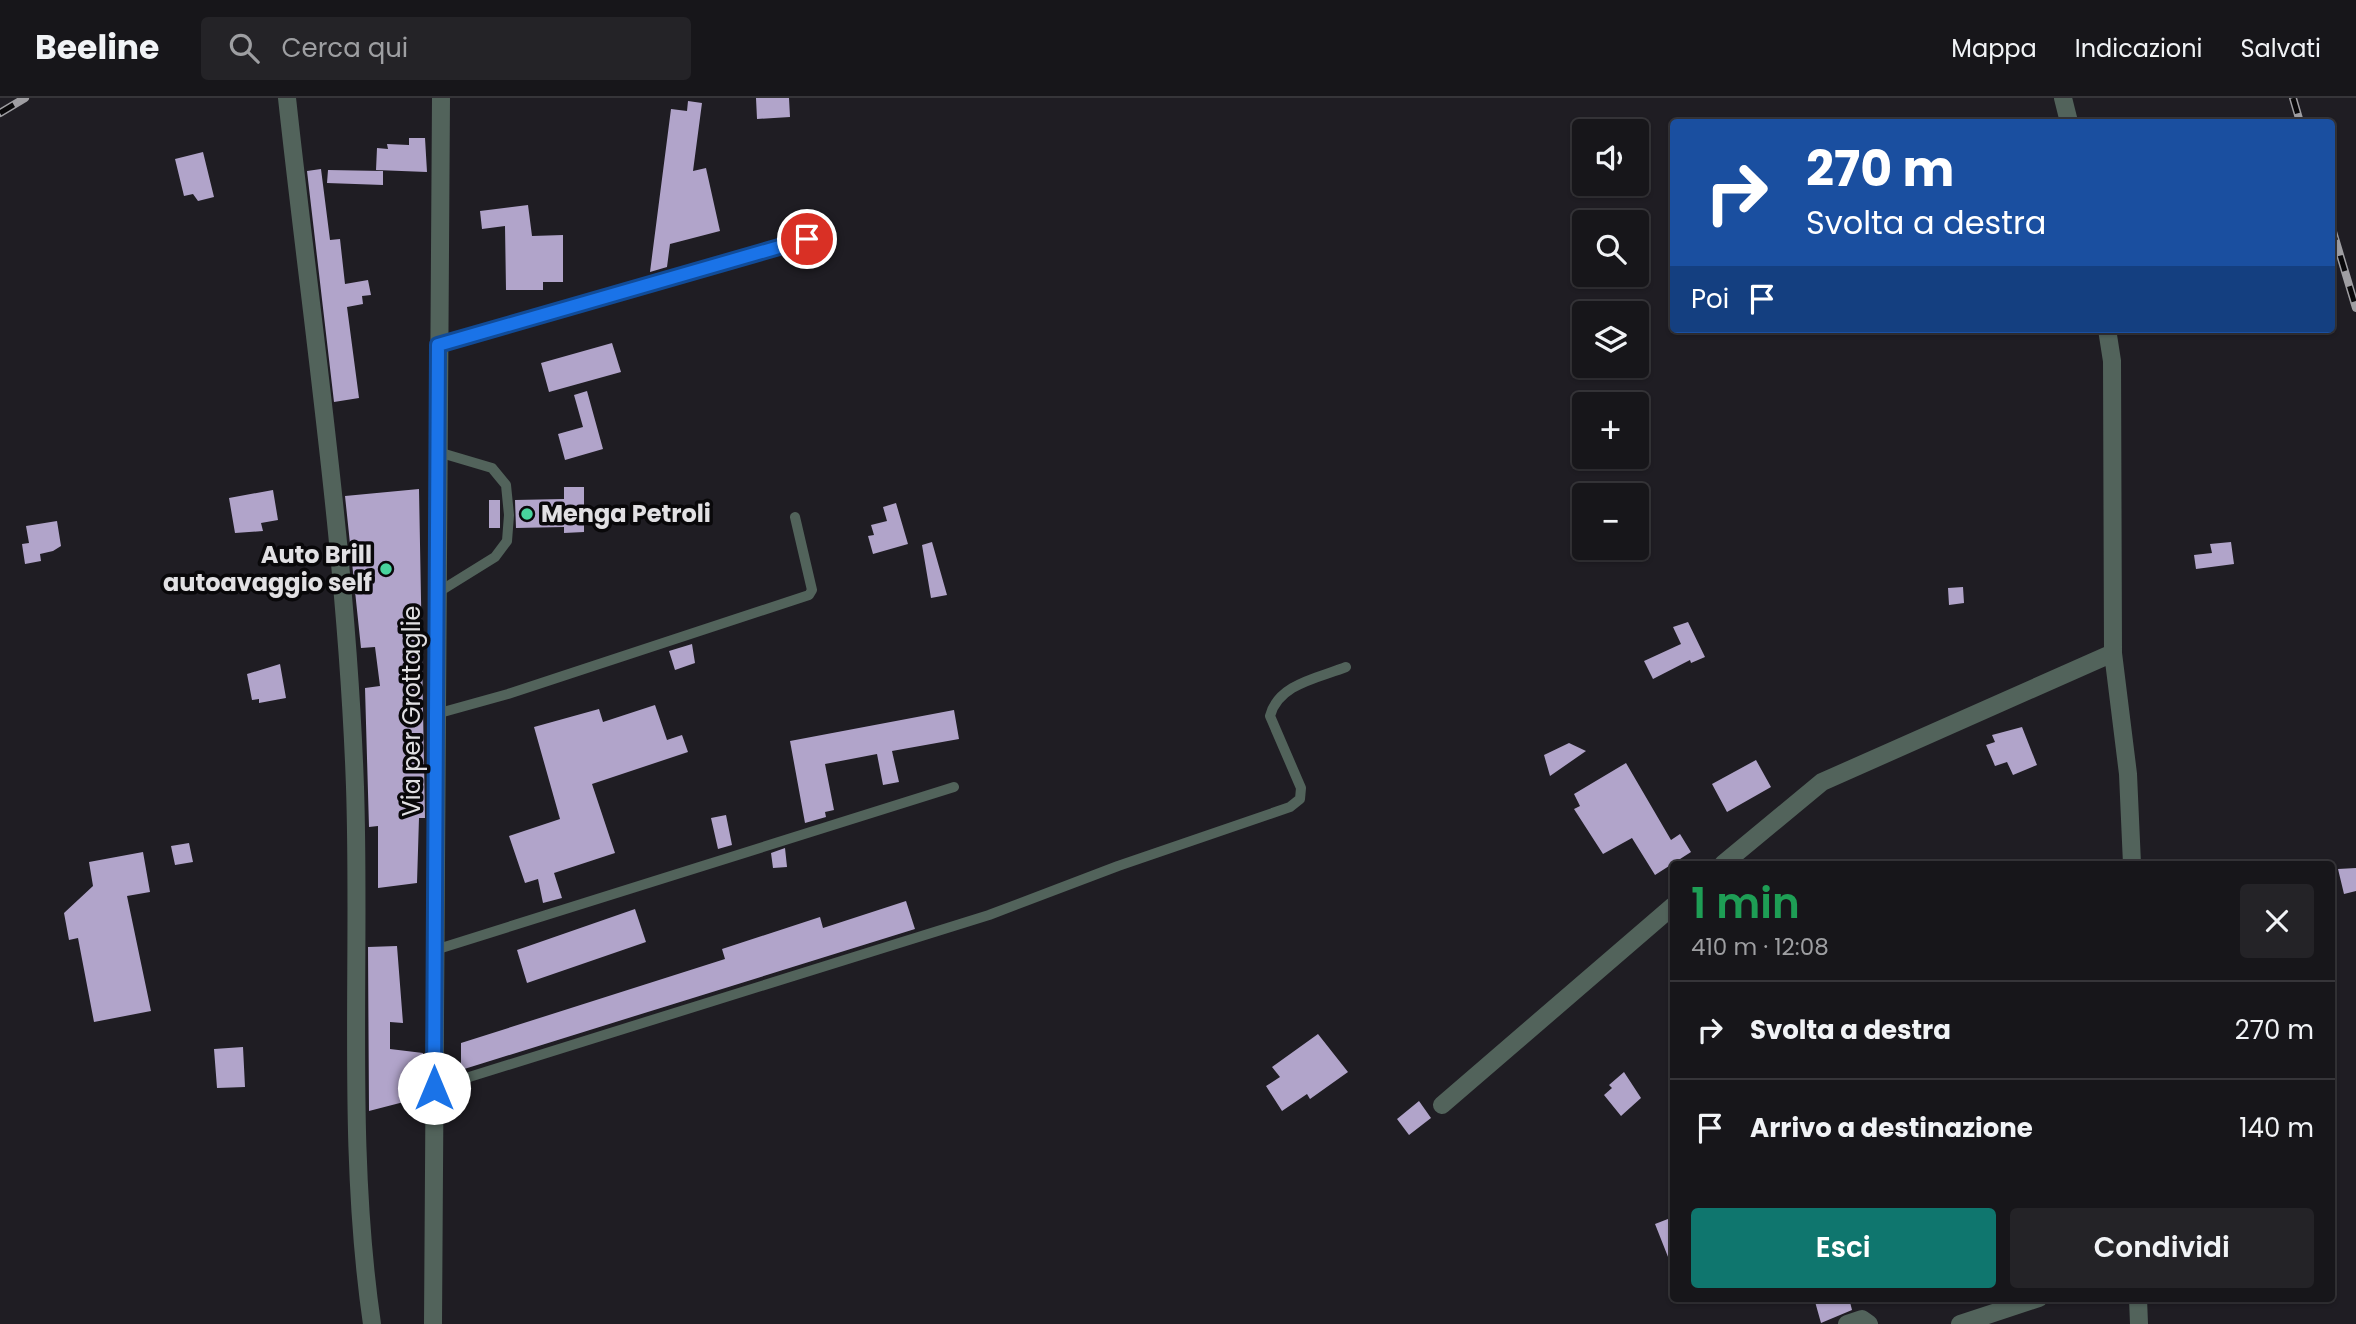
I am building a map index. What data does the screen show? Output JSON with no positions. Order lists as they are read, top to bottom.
{
  "streets": {
    "street": ["Via per Grottaglie"]
  },
  "places": ["Menga Petroli", "Auto Brill autoavaggio self"],
  "page": {
    "header": "Beeline",
    "search": "Cerca qui",
    "nav": ["Mappa", "Indicazioni", "Salvati"],
    "map_buttons": ["+", "−"],
    "turn": ["270 m", "Svolta a destra"],
    "then": "Poi",
    "heading": ["1 min", "410 m · 12:08"],
    "list": [
      {
        "name": "Svolta a destra",
        "value": "270 m"
      },
      {
        "name": "Arrivo a destinazione",
        "value": "140 m"
      }
    ],
    "buttons": ["Esci", "Condividi"]
  }
}
